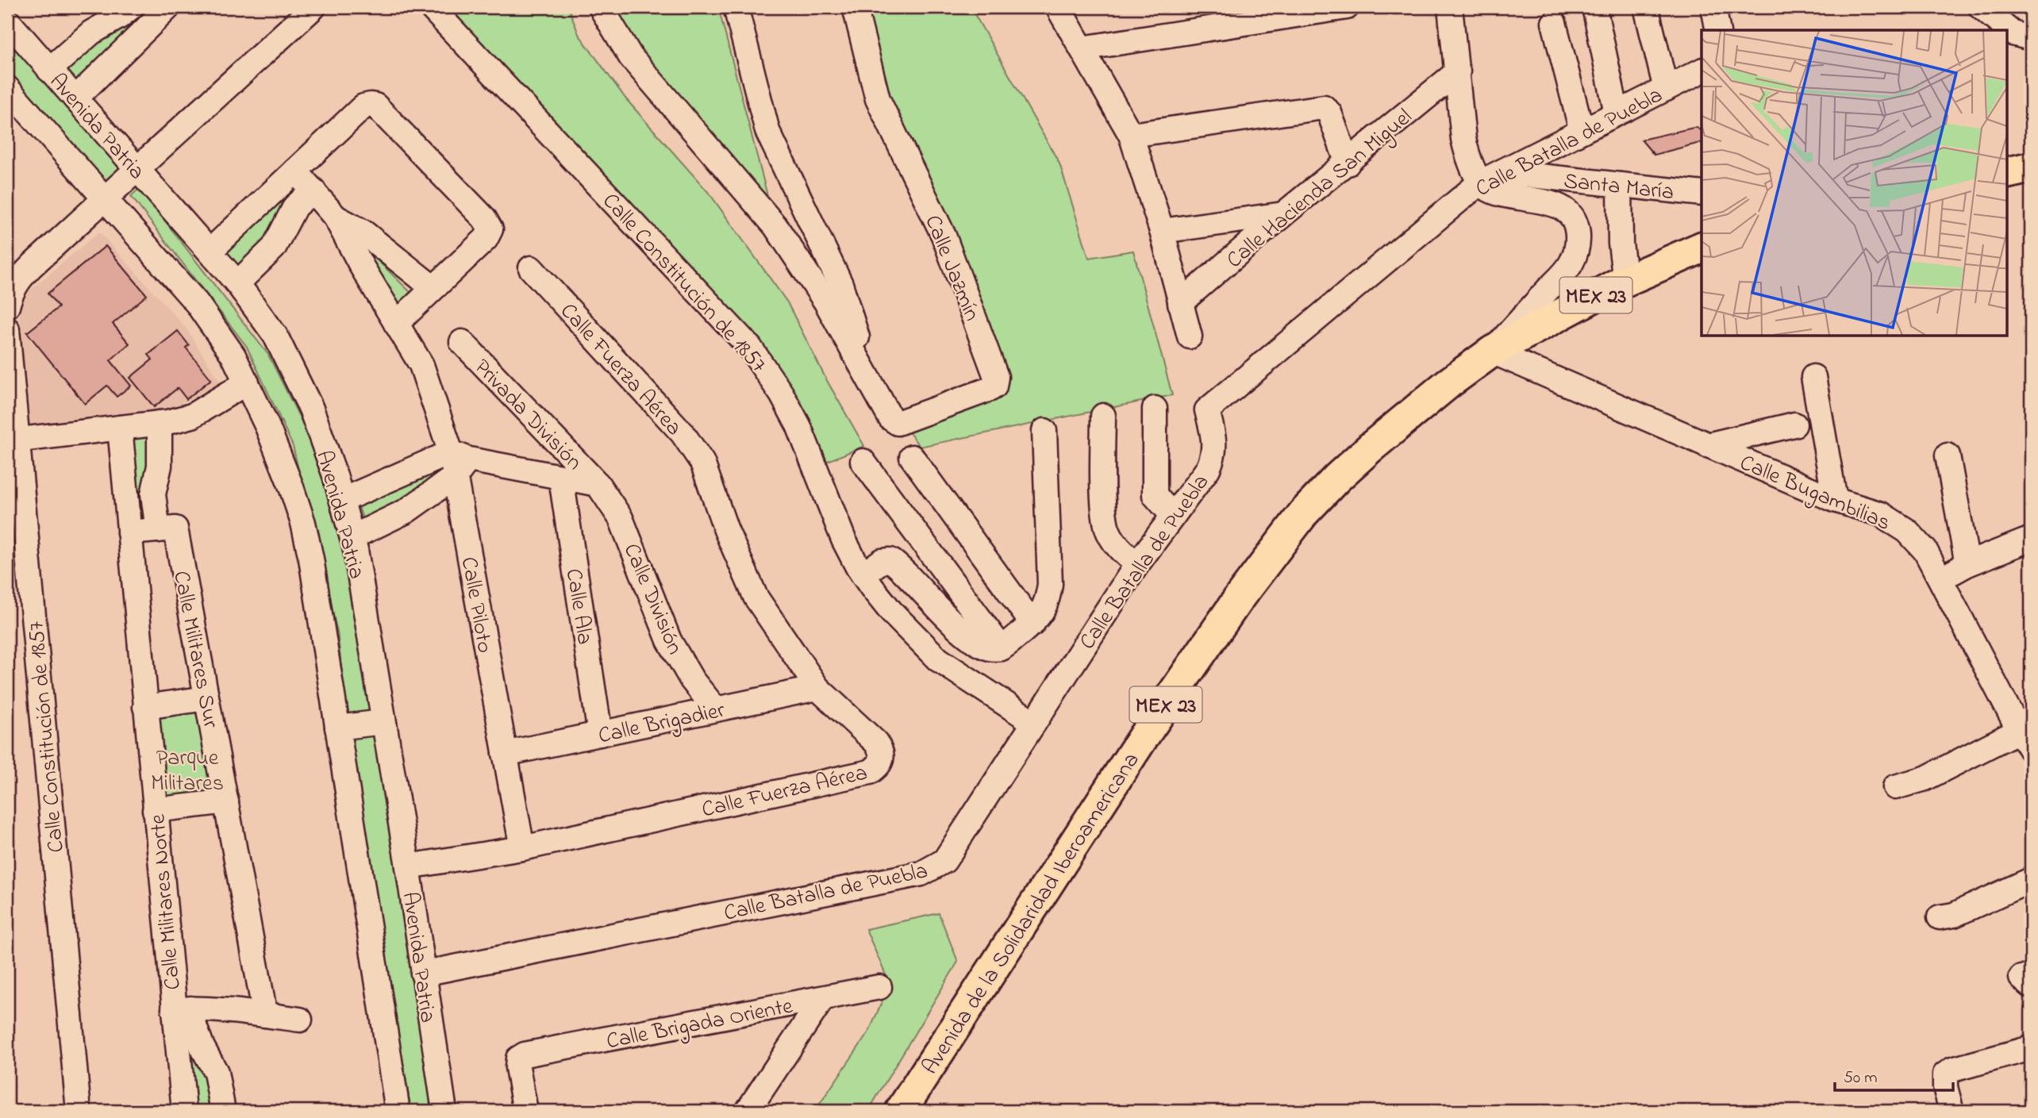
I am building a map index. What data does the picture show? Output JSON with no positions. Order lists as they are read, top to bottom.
{
  "streets": {
    "highway": ["MEX 23", "Avenida de la Solidaridad Iberoamericana"],
    "street": [
      "Avenida Patria",
      "Calle Batalla de Puebla",
      "Santa María",
      "Calle Hacienda San Miguel",
      "Calle Jazmín",
      "Calle Constitución de 1857",
      "Calle Fuerza Aérea",
      "Privada División",
      "Calle Bugambilias",
      "Calle División",
      "Calle Piloto",
      "Calle Ala",
      "Calle Militares Sur",
      "Calle Brigadier",
      "Calle Militares Norte",
      "Calle Brigada Oriente"
    ]
  },
  "crossings": [
    ["Avenida Patria", "Calle Batalla de Puebla"],
    ["Avenida Patria", "Calle Fuerza Aérea"],
    ["Calle Batalla de Puebla", "Santa María"],
    ["Calle Batalla de Puebla", "Calle Constitución de 1857"],
    ["Calle Fuerza Aérea", "Calle Piloto"],
    ["Calle Fuerza Aérea", "Calle Brigadier"],
    ["Privada División", "Calle División"],
    ["Calle Bugambilias", "Avenida de la Solidaridad Iberoamericana"],
    ["Calle División", "Calle Brigadier"],
    ["Calle Piloto", "Calle Brigadier"],
    ["Calle Ala", "Calle Brigadier"],
    ["Calle Militares Sur", "Calle Militares Norte"]
  ],
  "parks": ["Parque Militares"],
  "scale_bar": "50 m"
}
